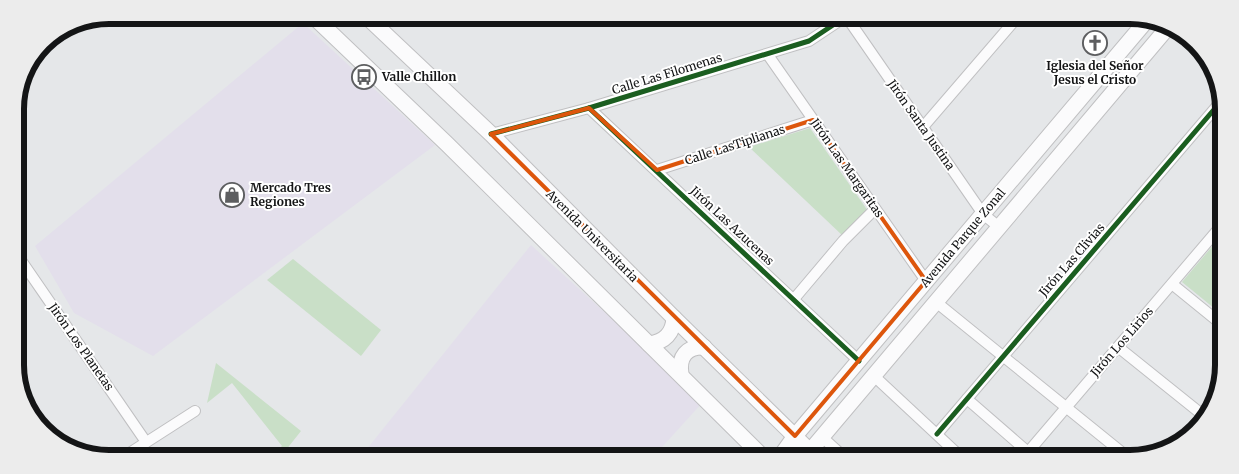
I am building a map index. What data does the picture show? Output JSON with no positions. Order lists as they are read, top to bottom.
{
  "streets": {
    "main road": ["Avenida Universitaria", "Avenida Parque Zonal"],
    "street": [
      "Calle Las Filomenas",
      "Jirón Santa Justina",
      "Calle LasTiplianas",
      "Jirón Las Margaritas",
      "Jirón Las Azucenas",
      "Jirón Las Clivias",
      "Jirón Los Lirios",
      "Jirón Los Planetas"
    ]
  },
  "crossings": [
    ["Calle Las Filomenas", "Jirón Las Margaritas"],
    ["Calle Las Filomenas", "Jirón Las Azucenas"],
    ["Calle Las Filomenas", "Avenida Universitaria"],
    ["Jirón Santa Justina", "Avenida Parque Zonal"],
    ["Calle LasTiplianas", "Jirón Las Margaritas"],
    ["Calle LasTiplianas", "Jirón Las Azucenas"],
    ["Jirón Las Margaritas", "Avenida Parque Zonal"],
    ["Jirón Las Azucenas", "Avenida Parque Zonal"],
    ["Avenida Universitaria", "Avenida Parque Zonal"]
  ],
  "places": {
    "church": ["Iglesia del Señor Jesus el Cristo"],
    "bus stop": ["Valle Chillon"],
    "shop": ["Mercado Tres Regiones"]
  }
}
